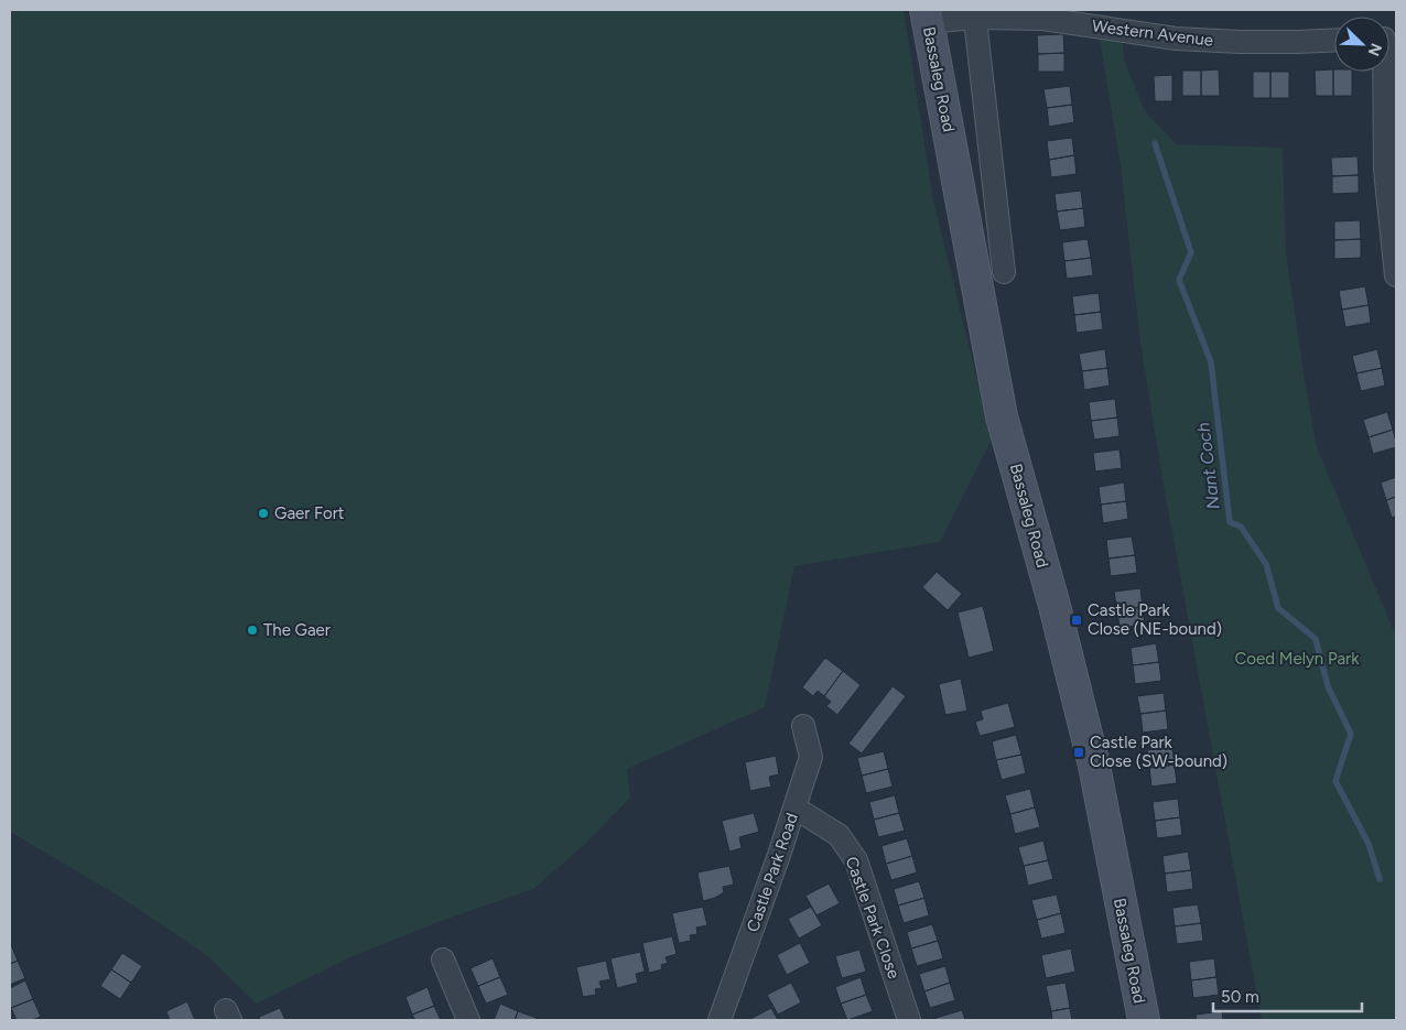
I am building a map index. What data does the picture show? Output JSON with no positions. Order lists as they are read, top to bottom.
{
  "streets": {
    "street": [
      "Western Avenue",
      "Bassaleg Road",
      "Castle Park Road",
      "Castle Park Close"
    ]
  },
  "crossings": [
    ["Western Avenue", "Bassaleg Road"],
    ["Castle Park Road", "Castle Park Close"]
  ],
  "water": ["Nant Coch"],
  "parks": ["Coed Melyn Park"],
  "places": {
    "other": ["Gaer Fort", "The Gaer"],
    "transit": ["Castle Park Close (NE-bound)", "Castle Park Close (SW-bound)"]
  },
  "scale_bar": "50 m",
  "north": "bottom right"
}
